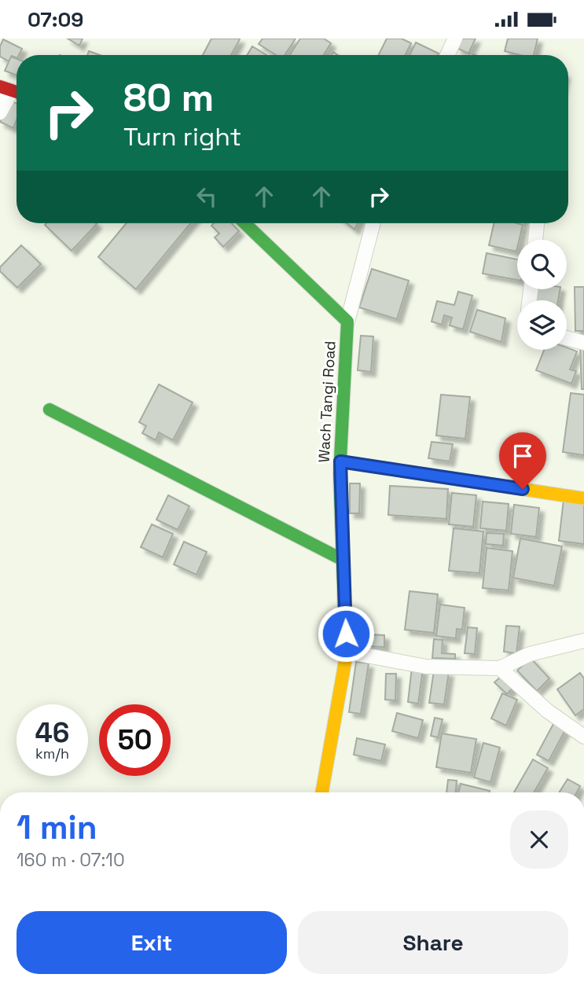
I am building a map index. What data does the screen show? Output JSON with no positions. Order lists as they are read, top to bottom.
{
  "streets": {
    "main road": ["Wach Tangi Road"]
  },
  "page": {
    "status": "07:09",
    "turn": ["80 m", "Turn right"],
    "speed": "46 km/h",
    "limit": "50",
    "heading": ["1 min", "160 m · 07:10"],
    "buttons": ["Exit", "Share"]
  }
}
